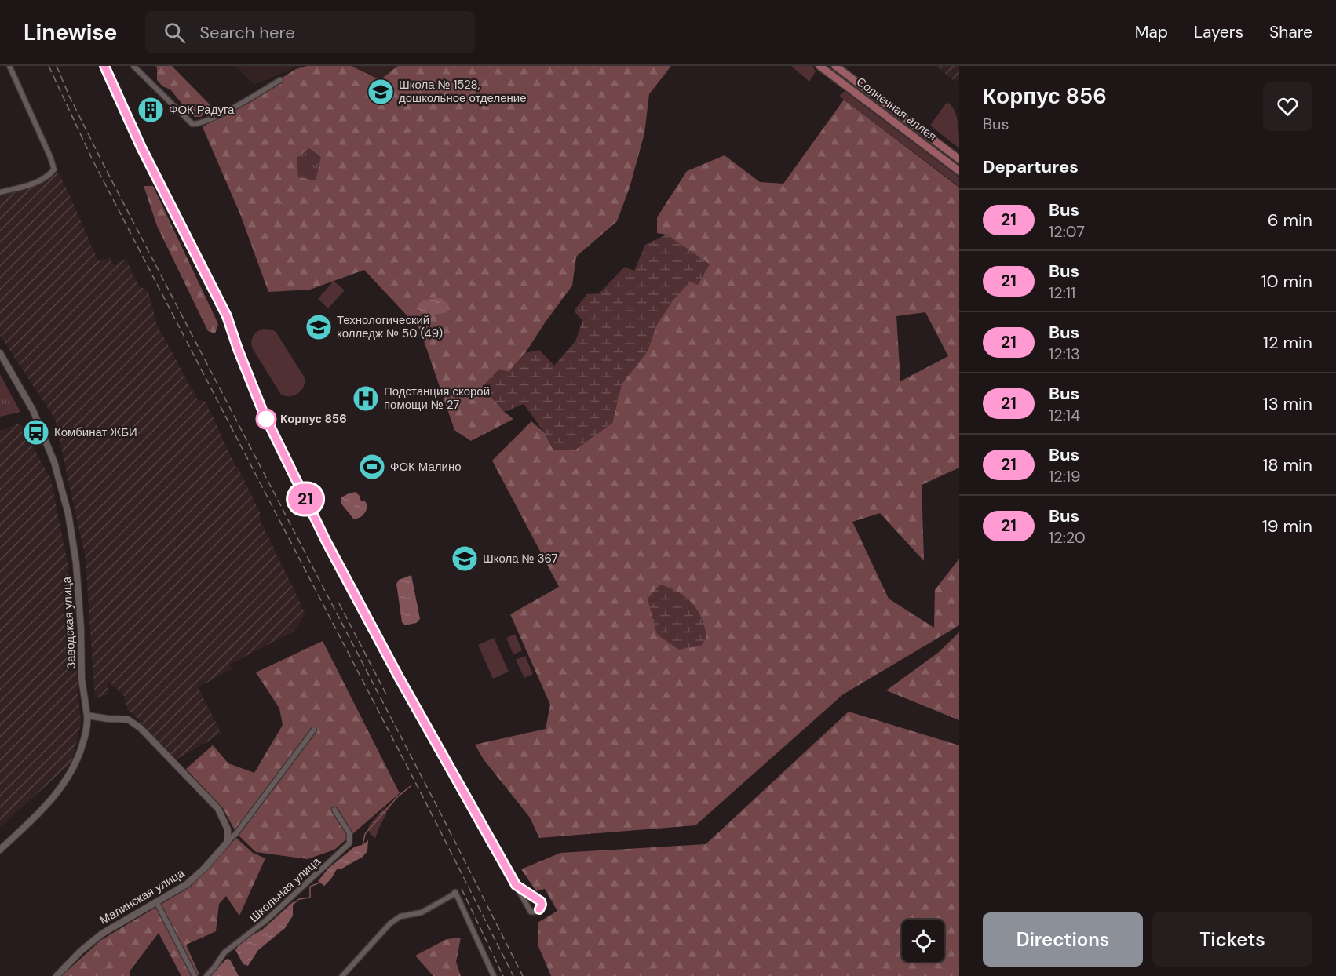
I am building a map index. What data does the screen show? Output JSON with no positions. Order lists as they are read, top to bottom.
{
  "streets": {
    "main road": ["Солнечная аллея"],
    "street": ["Заводская улица", "Школьная улица", "Малинская улица"]
  },
  "places": {
    "school or university": ["Школа № 1528, дошкольное отделение", "Технологический колледж № 50 (49)", "Школа № 367"],
    "building": ["ФОК Радуга"],
    "hospital": ["Подстанция скорой помощи № 27"],
    "other": ["Корпус 856"],
    "bus stop": ["Комбинат ЖБИ"],
    "sports": ["ФОК Малино"]
  },
  "lines": ["bus line 21"],
  "page": {
    "header": "Linewise",
    "search": "Search here",
    "nav": ["Map", "Layers", "Share"],
    "on_map": "21",
    "heading": [
      ["Корпус 856", "Bus"],
      "Departures"
    ],
    "list": [
      {
        "mark": "21",
        "name": "Bus",
        "note": "12:07",
        "value": "6 min"
      },
      {
        "mark": "21",
        "name": "Bus",
        "note": "12:11",
        "value": "10 min"
      },
      {
        "mark": "21",
        "name": "Bus",
        "note": "12:13",
        "value": "12 min"
      },
      {
        "mark": "21",
        "name": "Bus",
        "note": "12:14",
        "value": "13 min"
      },
      {
        "mark": "21",
        "name": "Bus",
        "note": "12:19",
        "value": "18 min"
      },
      {
        "mark": "21",
        "name": "Bus",
        "note": "12:20",
        "value": "19 min"
      }
    ],
    "buttons": ["Directions", "Tickets"]
  }
}
